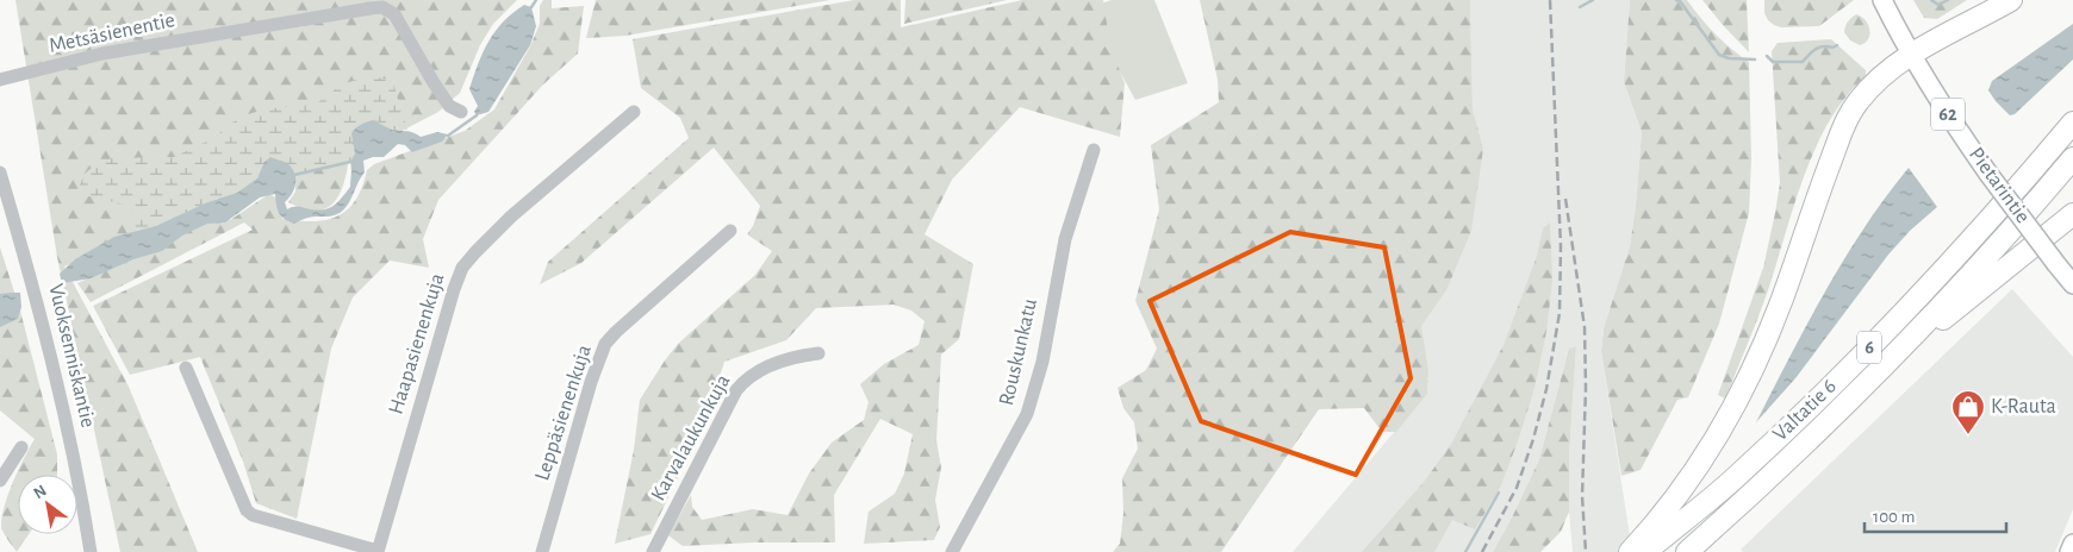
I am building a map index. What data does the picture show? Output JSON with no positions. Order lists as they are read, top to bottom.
{
  "streets": {
    "highway": ["6", "Valtatie 6"],
    "main road": ["62", "Pietarintie"],
    "street": [
      "Metsäsienentie",
      "Haapasienenkuja",
      "Rouskunkatu",
      "Vuoksenniskantie",
      "Leppäsienenkuja",
      "Karvalaukunkuja"
    ]
  },
  "places": {
    "shop": ["K-Rauta"]
  },
  "scale_bar": "100 m",
  "north": "top left"
}
